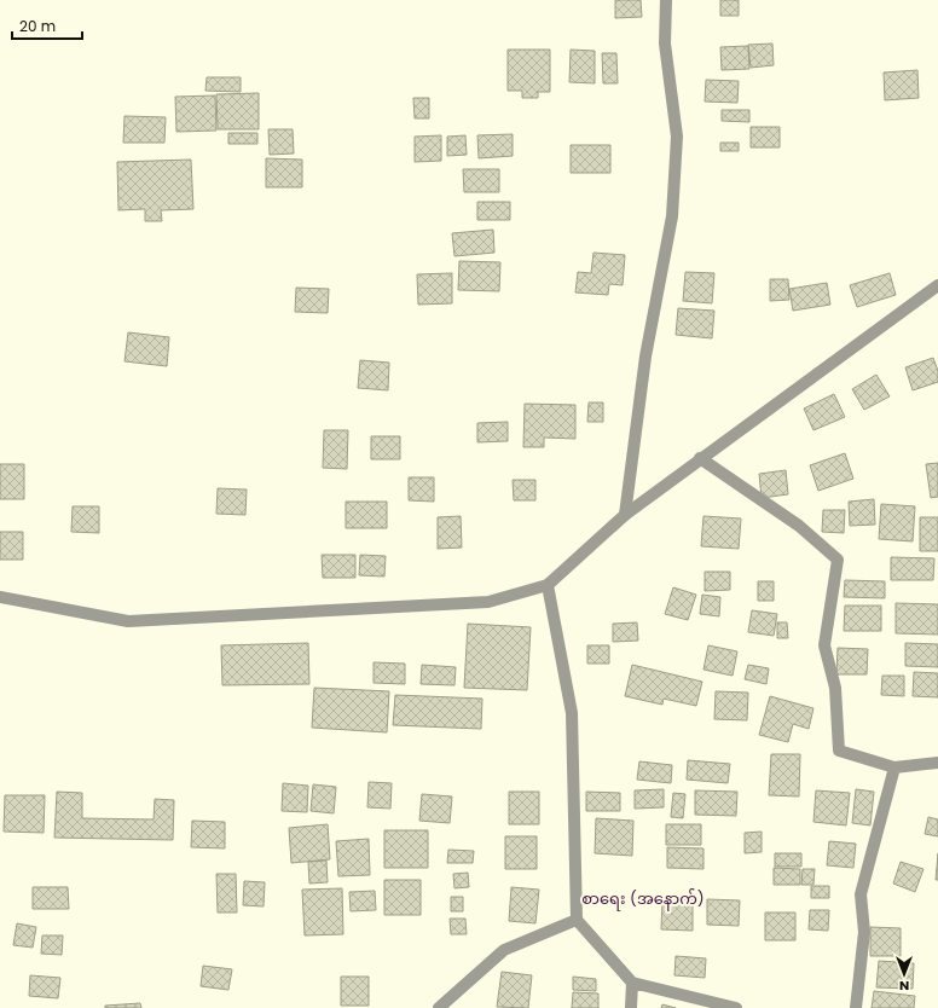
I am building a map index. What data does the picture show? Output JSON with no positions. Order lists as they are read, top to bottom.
{
  "districts": ["စာရေး (အနောက်)"],
  "scale_bar": "20 m",
  "north": "bottom"
}
